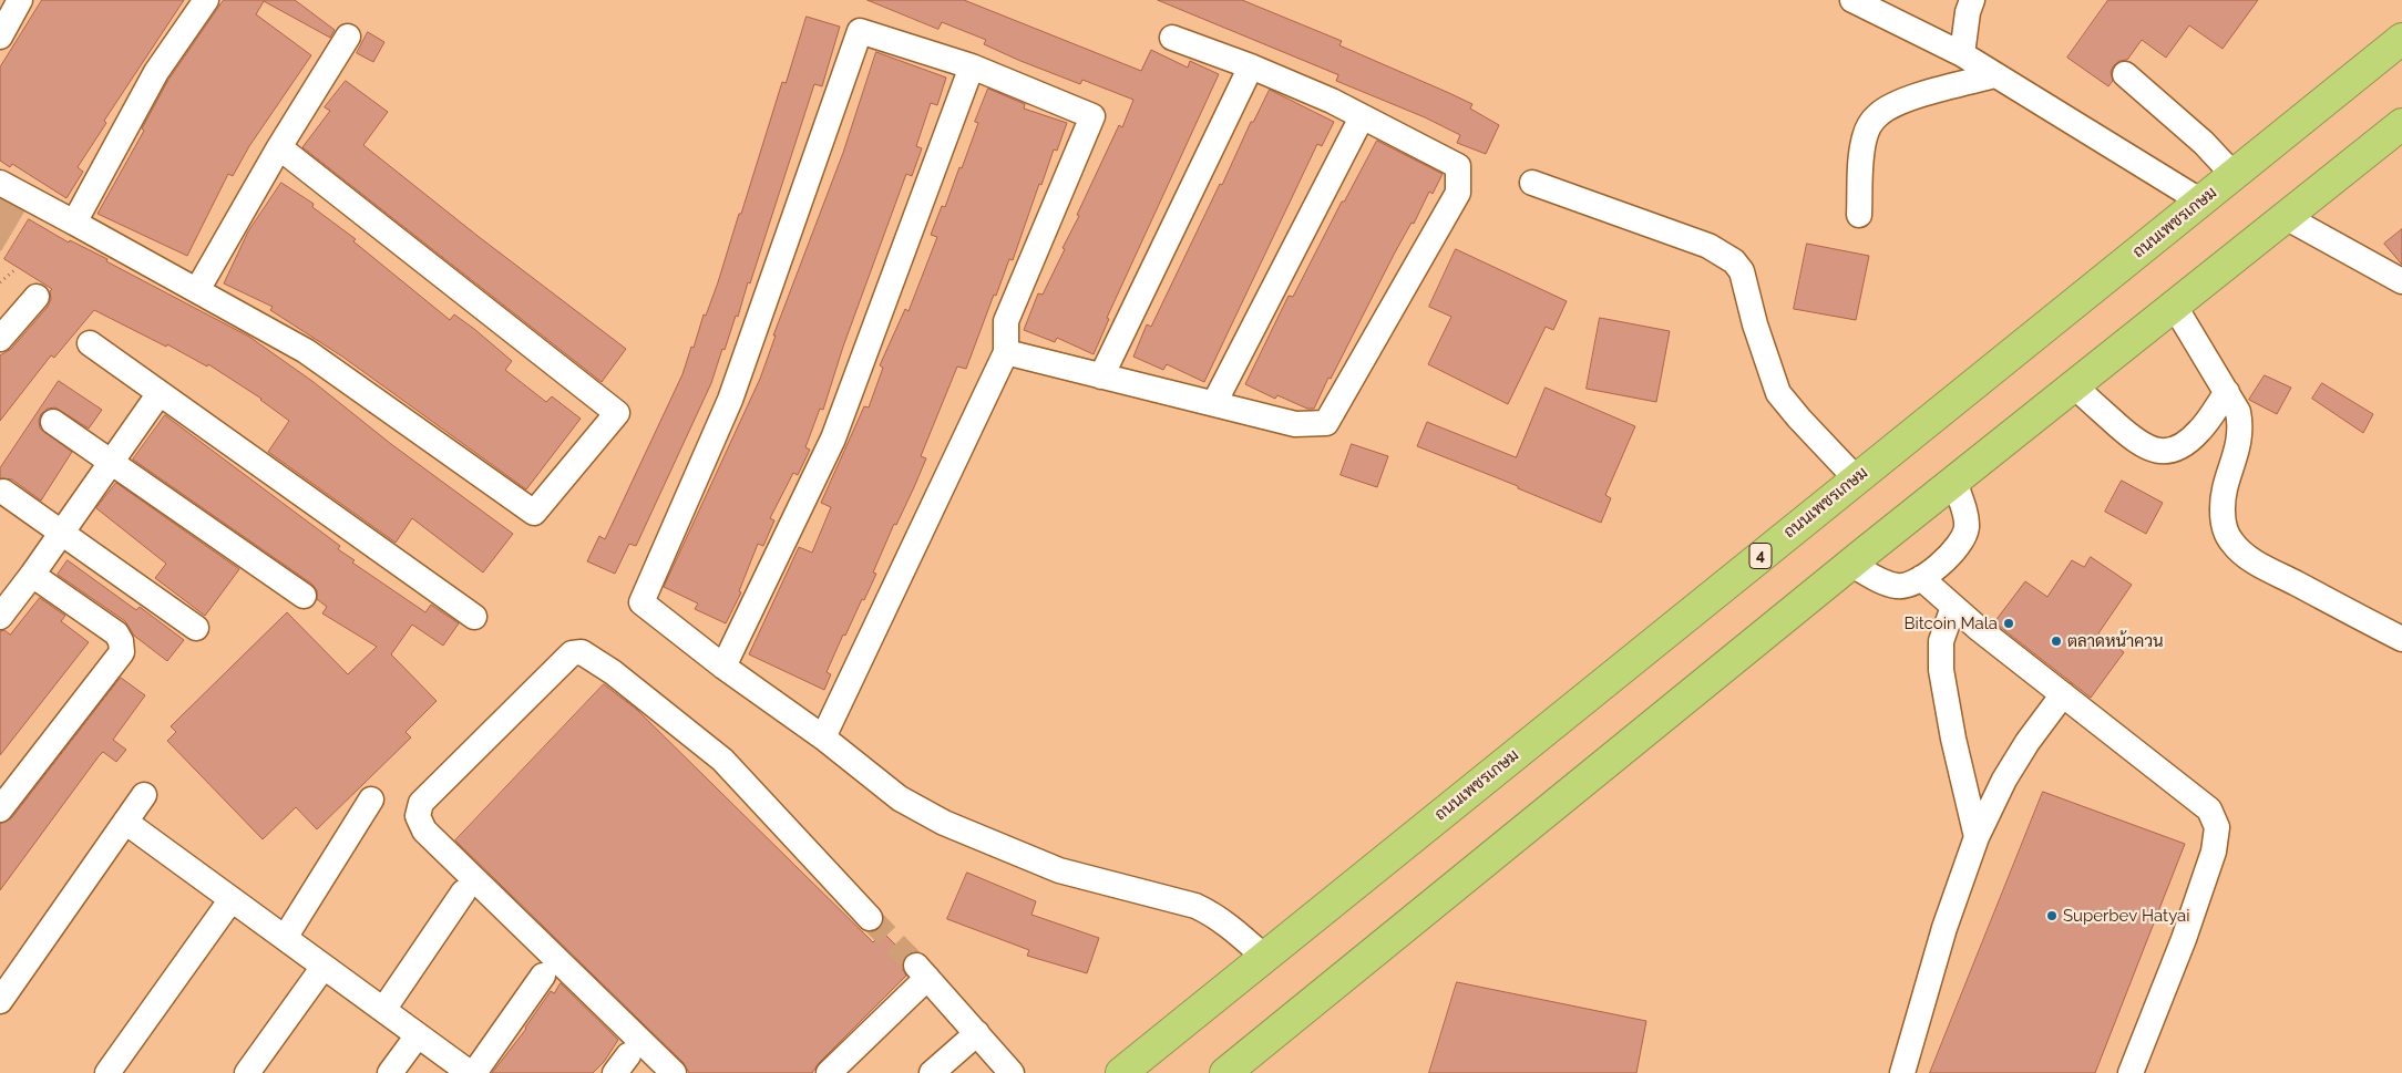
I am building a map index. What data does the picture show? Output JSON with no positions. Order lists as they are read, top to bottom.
{
  "streets": {
    "highway": ["ถนนเพชรเกษม", "4"]
  },
  "places": ["Bitcoin Mala", "ตลาดหน้าควน", "Superbev Hatyai"]
}
